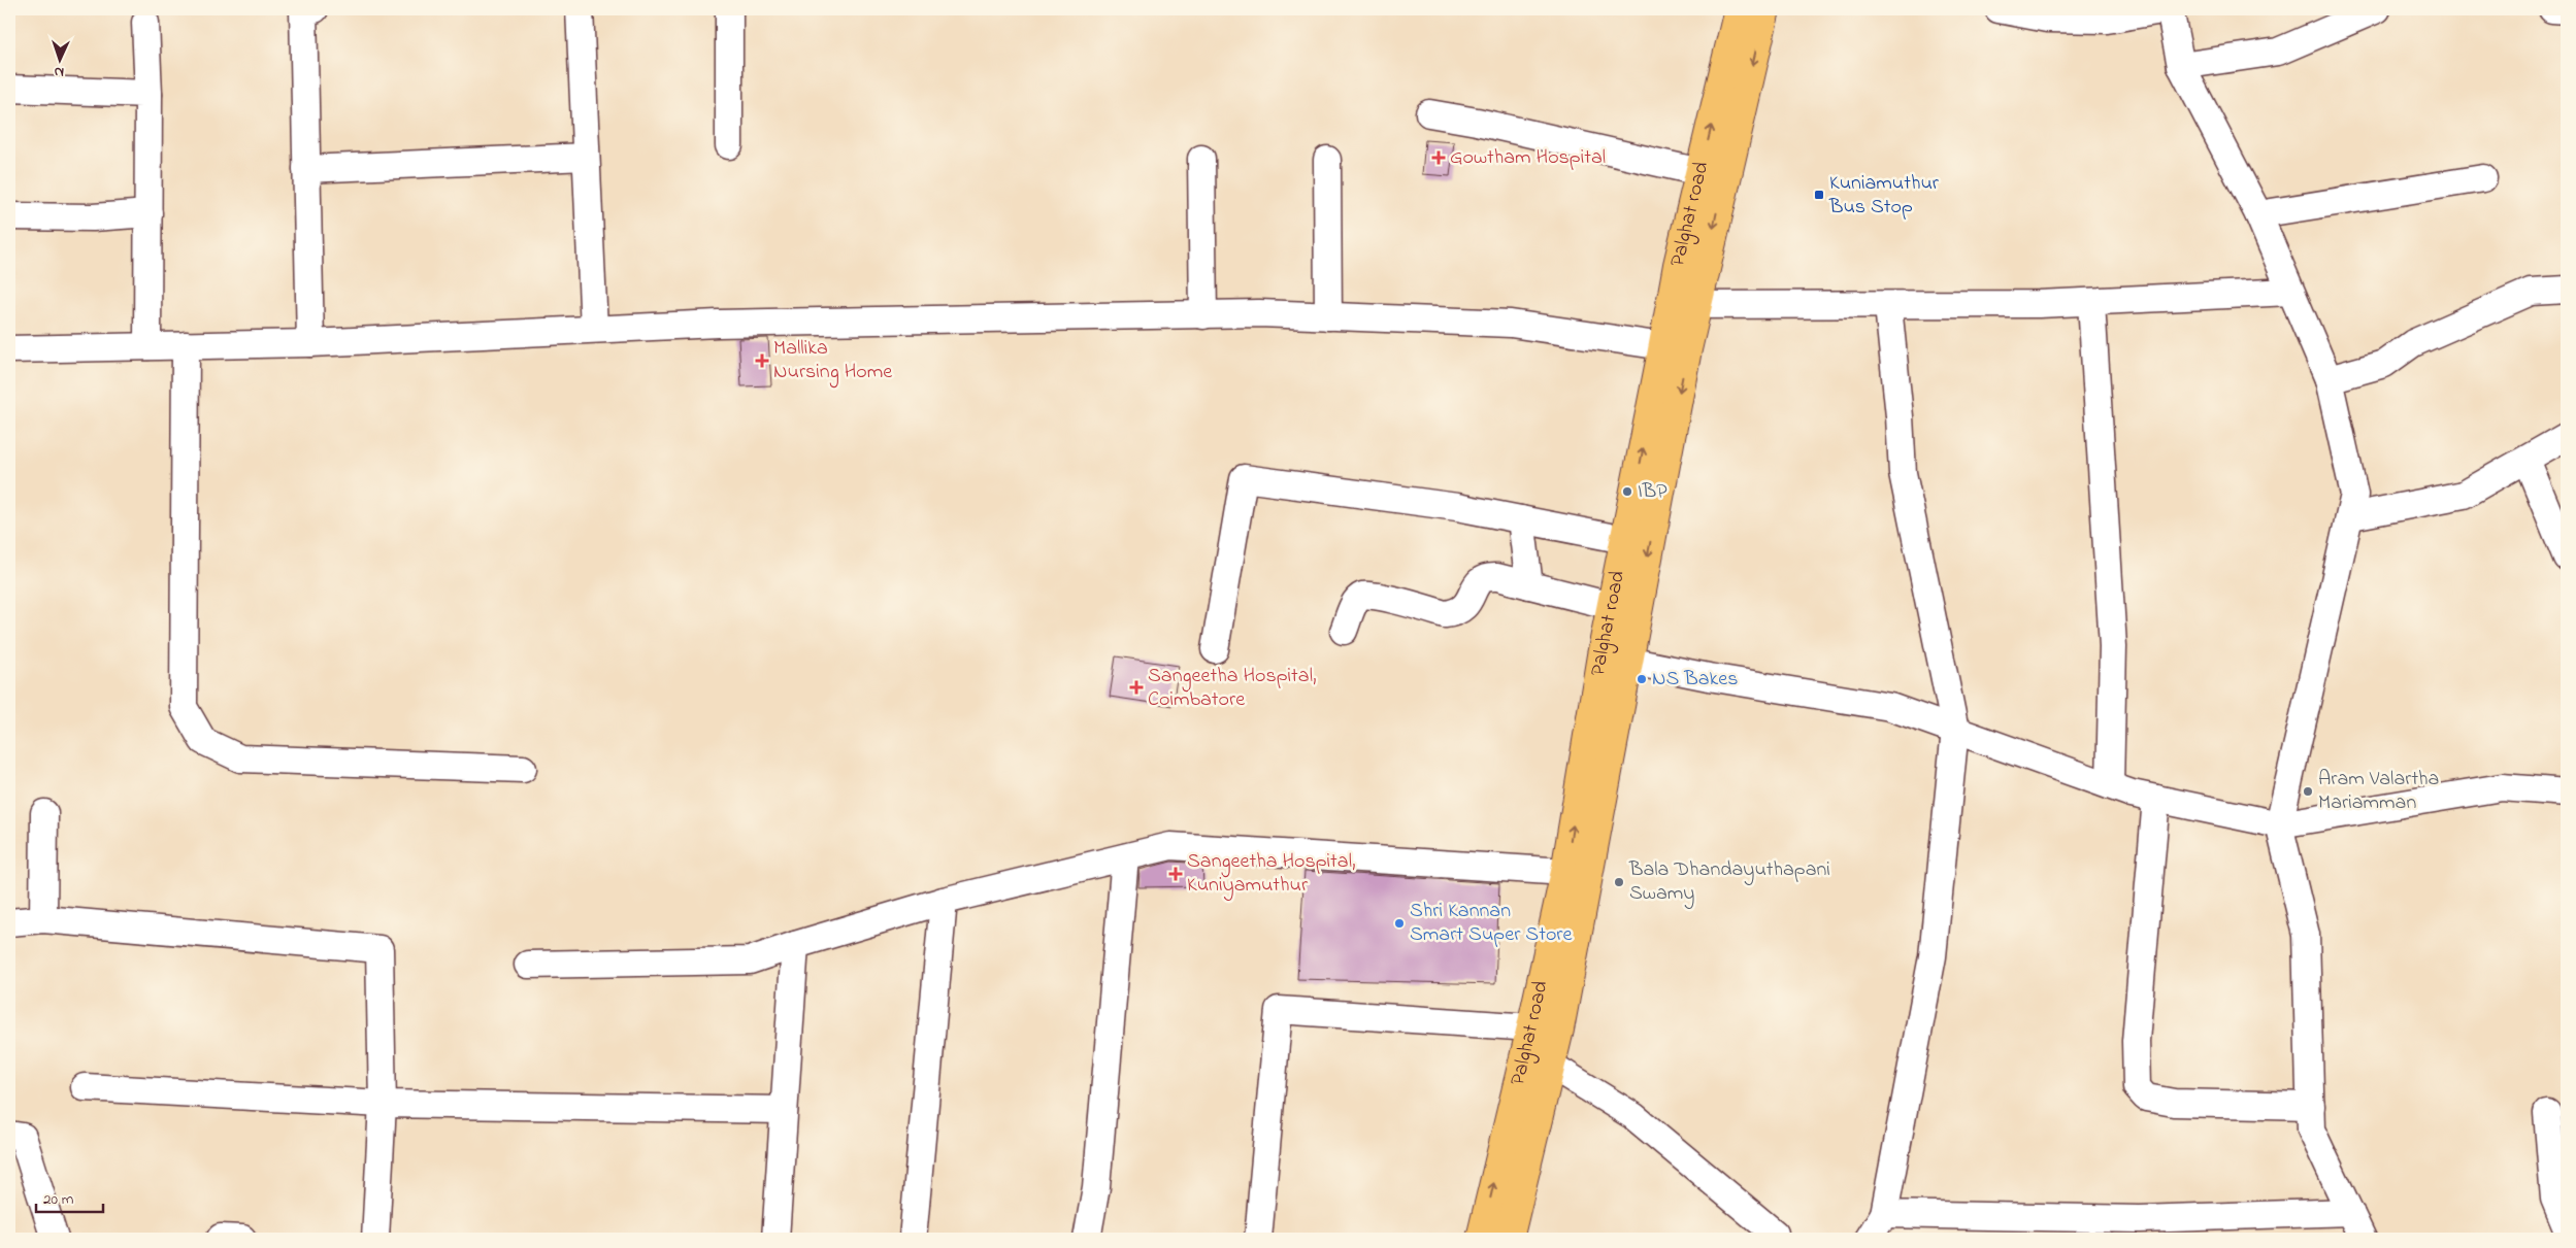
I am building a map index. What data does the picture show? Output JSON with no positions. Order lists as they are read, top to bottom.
{
  "streets": {
    "main road": ["Palghat road"]
  },
  "places": {
    "health": [
      "Gowtham Hospital",
      "Mallika Nursing Home",
      "Sangeetha Hospital, Coimbatore",
      "Sangeetha Hospital, Kuniyamuthur"
    ],
    "transit": ["Kuniamuthur Bus Stop"],
    "other": [
      "IBP",
      "NS Bakes",
      "Aram Valartha Mariamman",
      "Bala Dhandayuthapani Swamy",
      "Shri Kannan Smart Super Store"
    ]
  },
  "scale_bar": "20 m",
  "north": "bottom"
}
